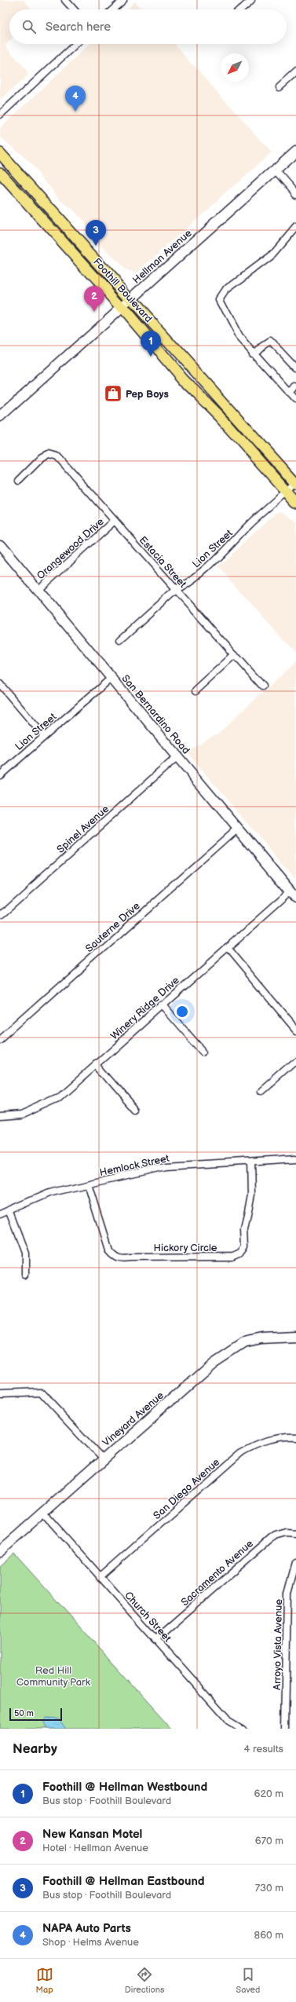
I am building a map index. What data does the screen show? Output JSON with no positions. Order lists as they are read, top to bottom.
{
  "streets": {
    "main road": ["Foothill Boulevard"],
    "street": [
      "Hellman Avenue",
      "Orangewood Drive",
      "Lion Street",
      "Estacia Street",
      "San Bernardino Road",
      "Spinel Avenue",
      "Sauterne Drive",
      "Winery Ridge Drive",
      "Hemlock Street",
      "Hickory Circle",
      "Vineyard Avenue",
      "San Diego Avenue",
      "Sacramento Avenue",
      "Church Street",
      "Arroyo Vista Avenue"
    ]
  },
  "crossings": [
    ["Hellman Avenue", "Foothill Boulevard"],
    ["Foothill Boulevard", "Lion Street"],
    ["Orangewood Drive", "Estacia Street"],
    ["Orangewood Drive", "San Bernardino Road"],
    ["Lion Street", "Estacia Street"],
    ["Lion Street", "San Bernardino Road"],
    ["San Bernardino Road", "Spinel Avenue"],
    ["San Bernardino Road", "Sauterne Drive"],
    ["San Bernardino Road", "Winery Ridge Drive"],
    ["Hemlock Street", "Hickory Circle"],
    ["Vineyard Avenue", "Church Street"],
    ["San Diego Avenue", "Church Street"],
    ["Sacramento Avenue", "Church Street"]
  ],
  "parks": ["Red Hill Community Park"],
  "places": {
    "shop": ["Pep Boys"]
  },
  "scale_bar": "50 m",
  "north": "bottom left",
  "page": {
    "search": "Search here",
    "pins": [
      "4",
      "3",
      "2",
      "1"
    ],
    "scale": "50 m",
    "heading": ["Nearby", "4 results"],
    "list": [
      {
        "mark": "1",
        "name": "Foothill @ Hellman Westbound",
        "note": "Bus stop · Foothill Boulevard",
        "value": "620 m"
      },
      {
        "mark": "2",
        "name": "New Kansan Motel",
        "note": "Hotel · Hellman Avenue",
        "value": "670 m"
      },
      {
        "mark": "3",
        "name": "Foothill @ Hellman Eastbound",
        "note": "Bus stop · Foothill Boulevard",
        "value": "730 m"
      },
      {
        "mark": "4",
        "name": "NAPA Auto Parts",
        "note": "Shop · Helms Avenue",
        "value": "860 m"
      }
    ],
    "nav": ["Map", "Directions", "Saved"]
  }
}
